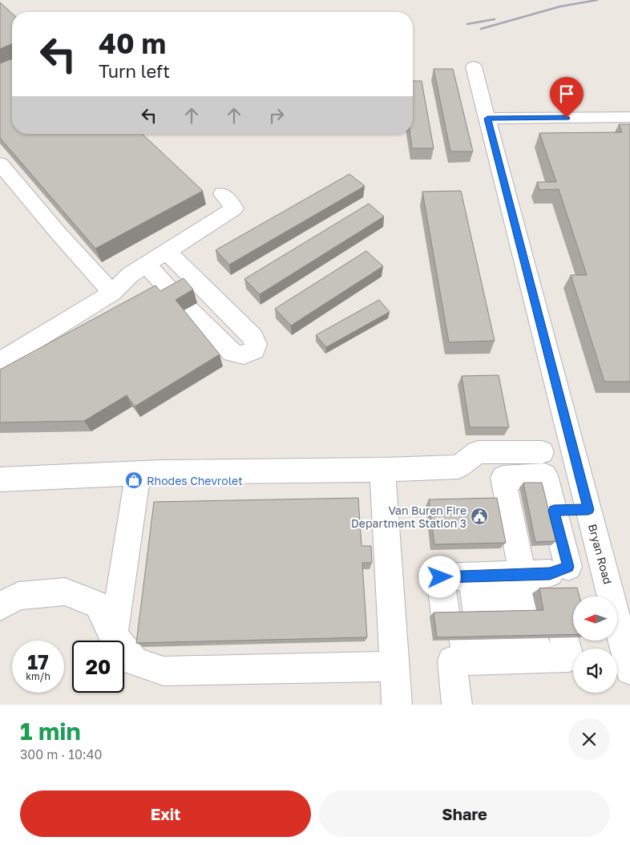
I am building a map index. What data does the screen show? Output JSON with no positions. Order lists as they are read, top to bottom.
{
  "streets": {
    "street": ["Bryan Road"]
  },
  "places": {
    "shop": ["Rhodes Chevrolet"],
    "public building": ["Van Buren Fire Department Station 3"]
  },
  "north": "left",
  "page": {
    "turn": ["40 m", "Turn left"],
    "speed": "17 km/h",
    "limit": "20",
    "heading": ["1 min", "300 m · 10:40"],
    "buttons": ["Exit", "Share"]
  }
}
